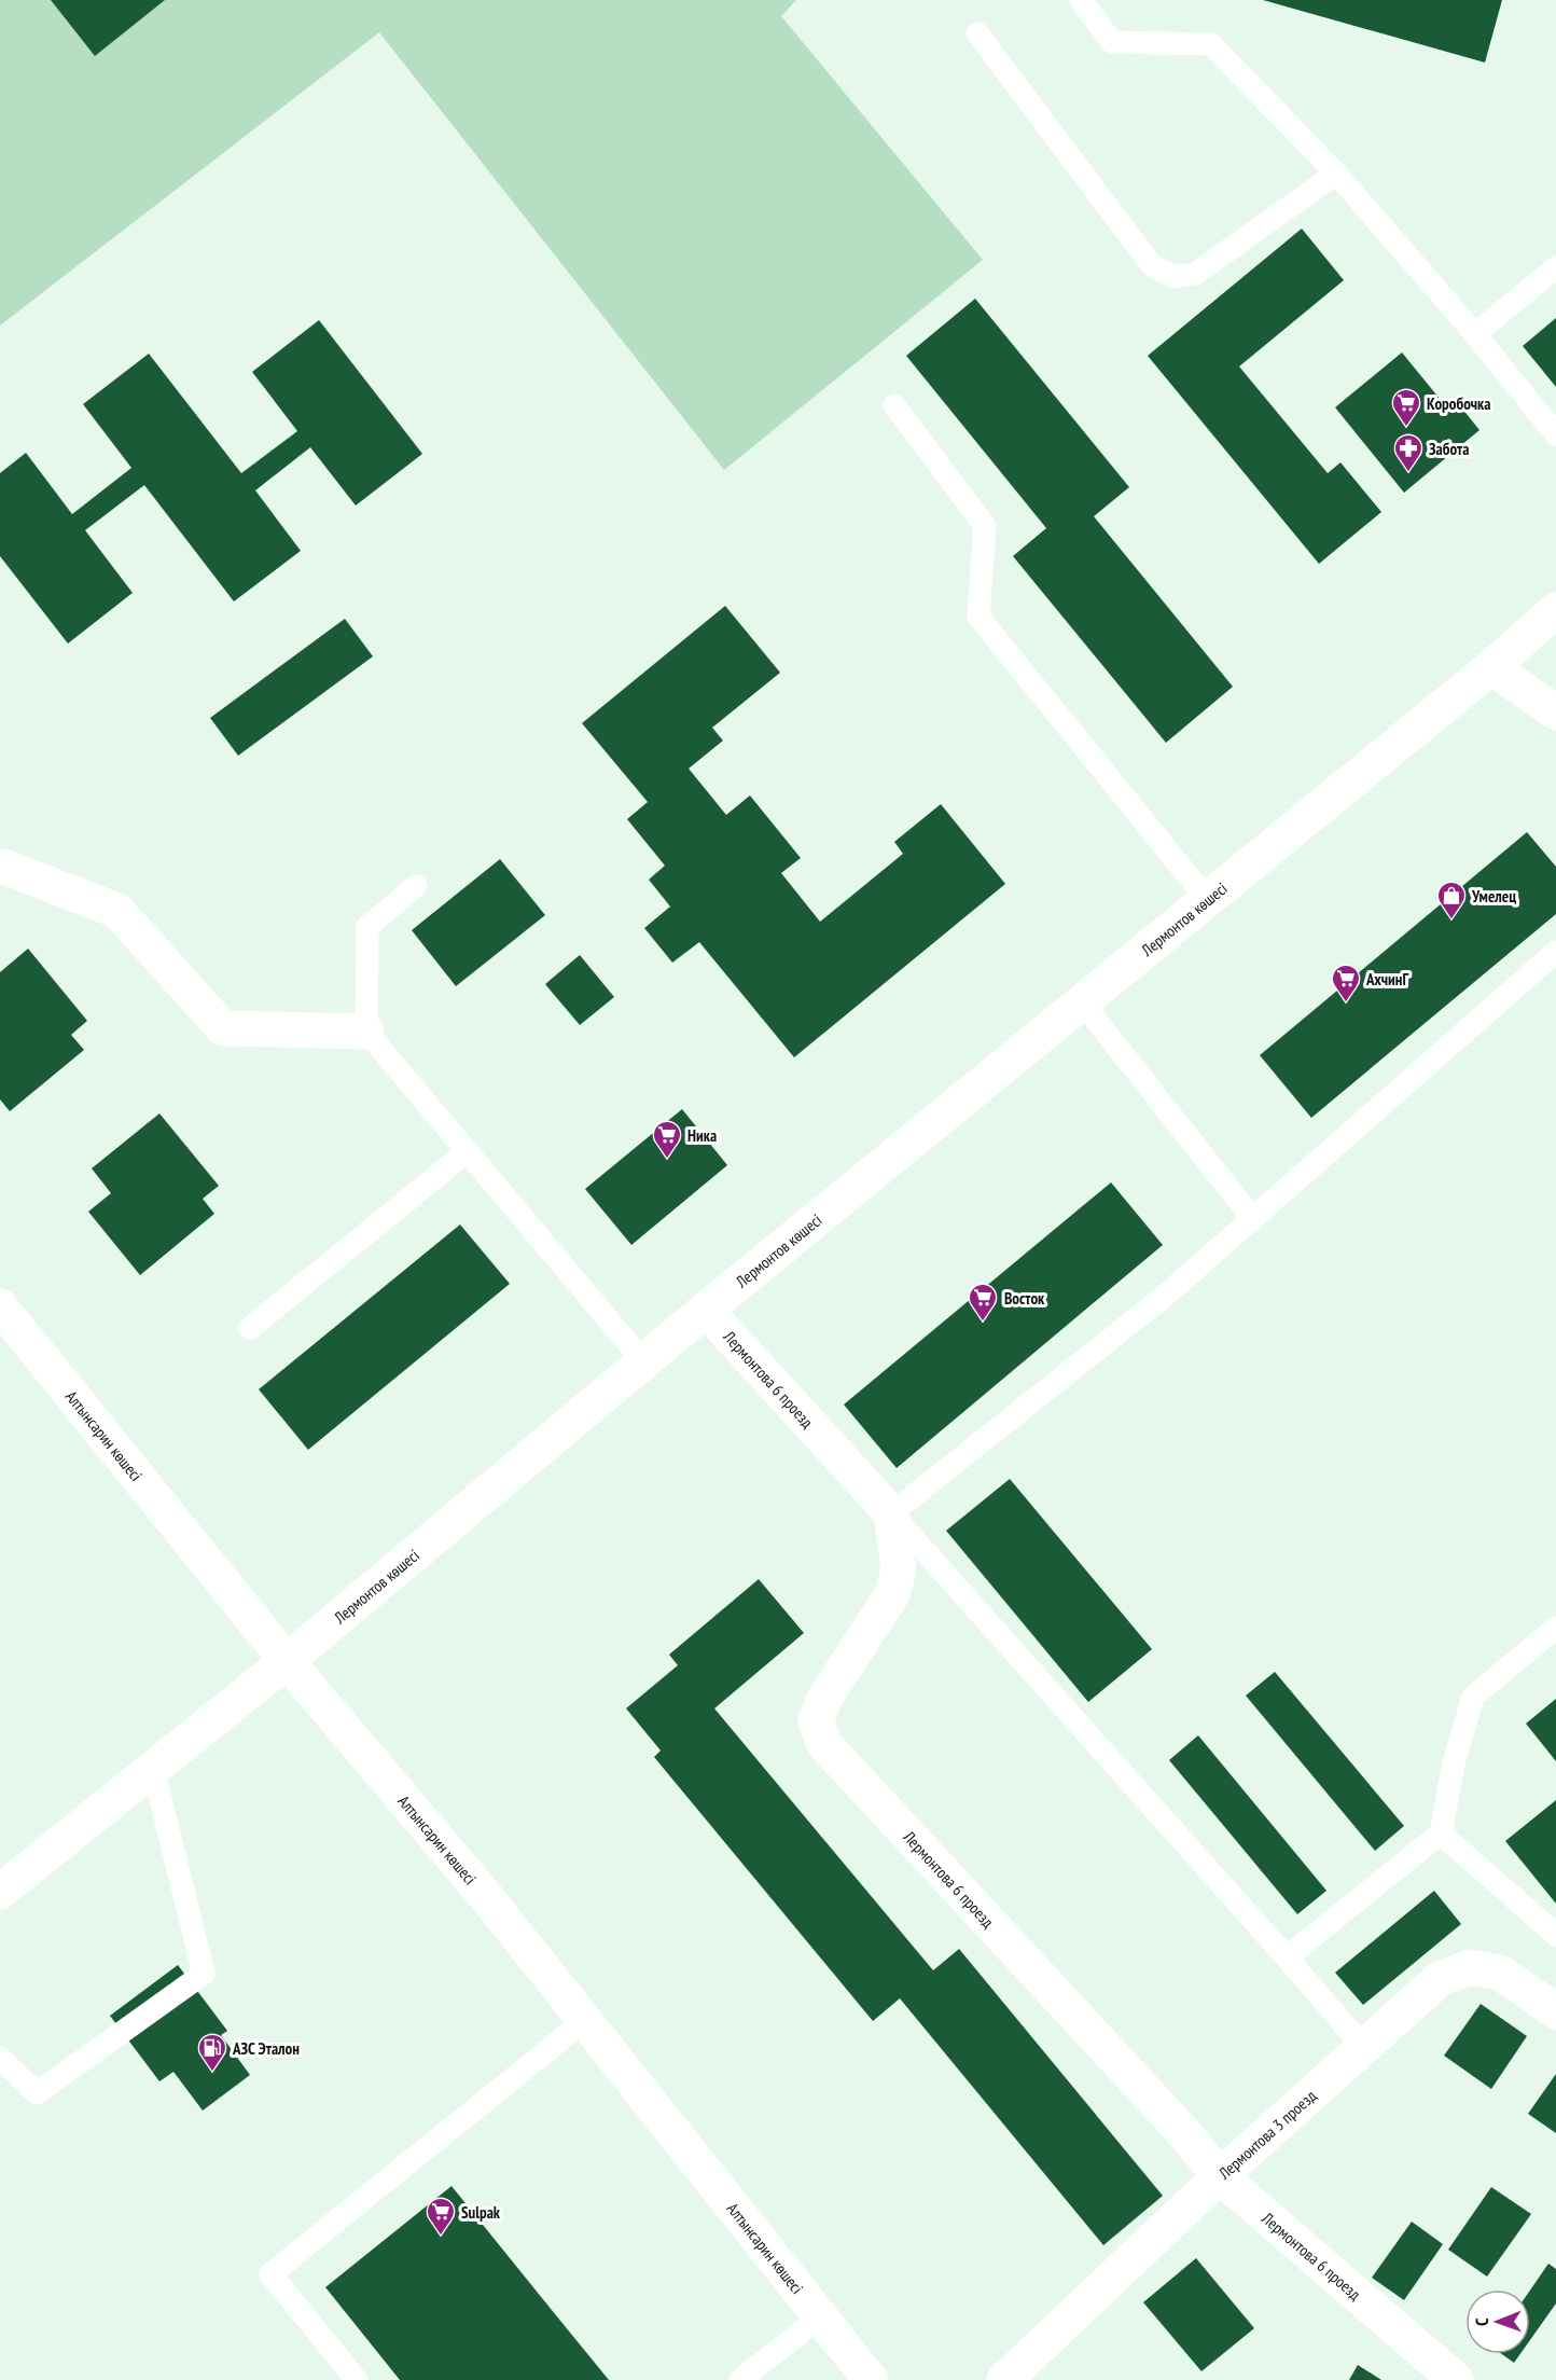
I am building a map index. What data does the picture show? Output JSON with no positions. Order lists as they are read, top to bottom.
{
  "streets": {
    "street": [
      "Лермонтов көшесі",
      "Лермонтова 6 проезд",
      "Алтынсарин көшесі",
      "Лермонтова 3 проезд"
    ]
  },
  "crossings": [
    ["Лермонтов көшесі", "Лермонтова 6 проезд"],
    ["Лермонтов көшесі", "Алтынсарин көшесі"],
    ["Лермонтова 6 проезд", "Лермонтова 3 проезд"]
  ],
  "places": {
    "supermarket": [
      "Коробочка",
      "АхчинГ",
      "Ника",
      "Восток",
      "Sulpak"
    ],
    "pharmacy": ["Забота"],
    "shop": ["Умелец"],
    "fuel station": ["АЗС Эталон"]
  },
  "north": "left"
}
